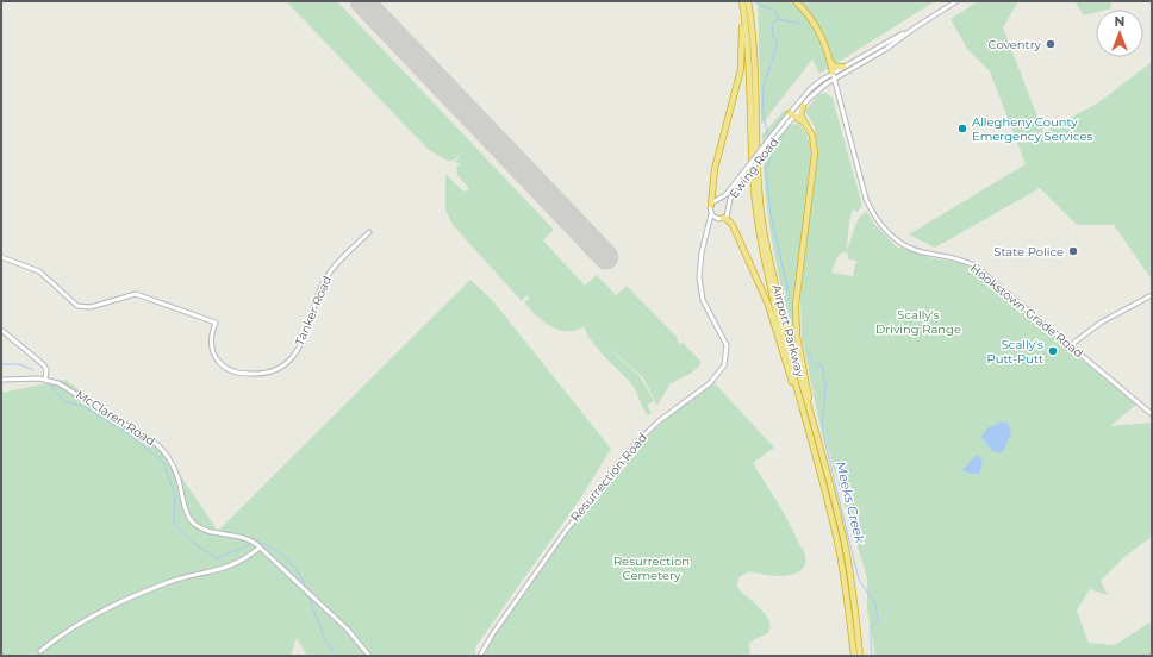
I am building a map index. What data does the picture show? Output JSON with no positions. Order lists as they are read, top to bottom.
{
  "streets": {
    "highway": ["Airport Parkway"],
    "street": [
      "Ewing Road",
      "Tanker Road",
      "Hookstown Grade Road",
      "McClaren Road",
      "Resurrection Road"
    ]
  },
  "crossings": [
    ["Ewing Road", "Hookstown Grade Road"],
    ["Ewing Road", "Resurrection Road"]
  ],
  "water": ["Meeks Creek"],
  "parks": ["Scally's Driving Range", "Resurrection Cemetery"],
  "places": [
    "Coventry",
    "Allegheny County Emergency Services",
    "State Police",
    "Scally's Putt-Putt"
  ],
  "north": "top"
}
